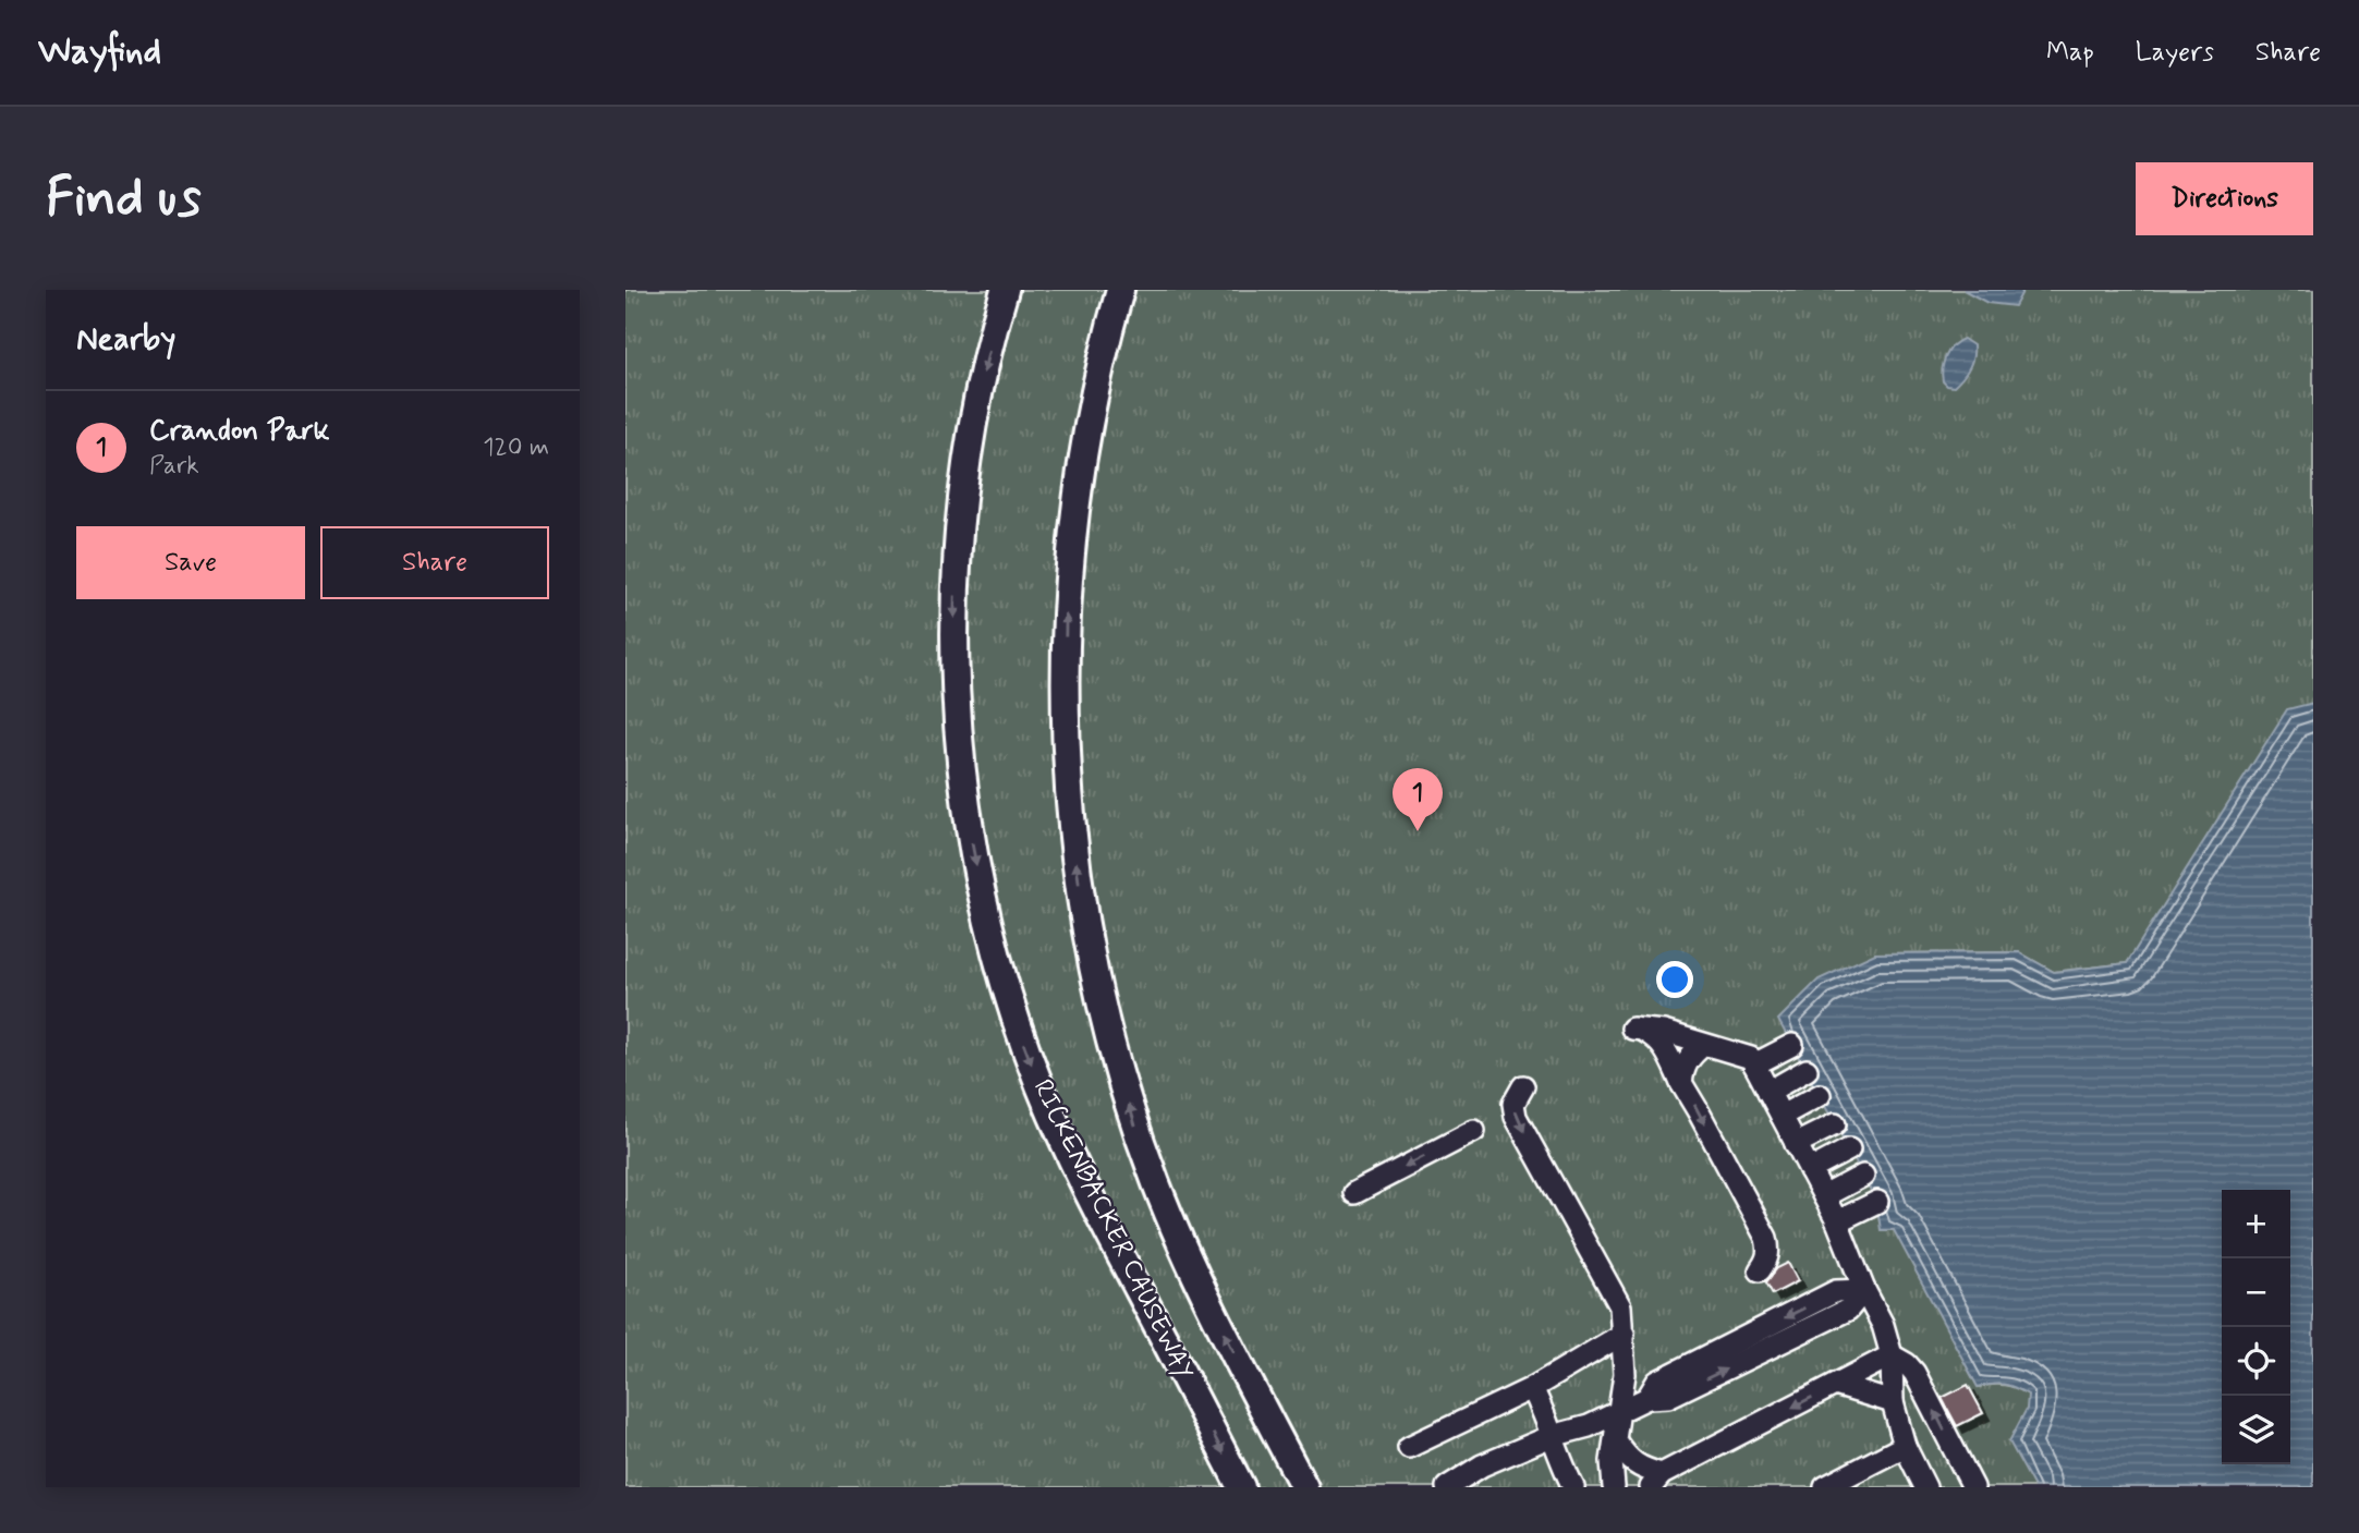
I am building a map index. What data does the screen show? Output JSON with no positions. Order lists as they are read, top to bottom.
{
  "streets": {
    "main road": ["RICKENBACKER CAUSEWAY"]
  },
  "page": {
    "header": "Wayfind",
    "nav": ["Map", "Layers", "Share"],
    "buttons": [
      "Directions",
      ["Save", "Share"]
    ],
    "title": "Find us",
    "heading": "Nearby",
    "list": [
      {
        "mark": "1",
        "name": "Crandon Park",
        "note": "Park",
        "value": "120 m"
      }
    ],
    "pins": "1",
    "map_buttons": ["+", "−"]
  }
}
